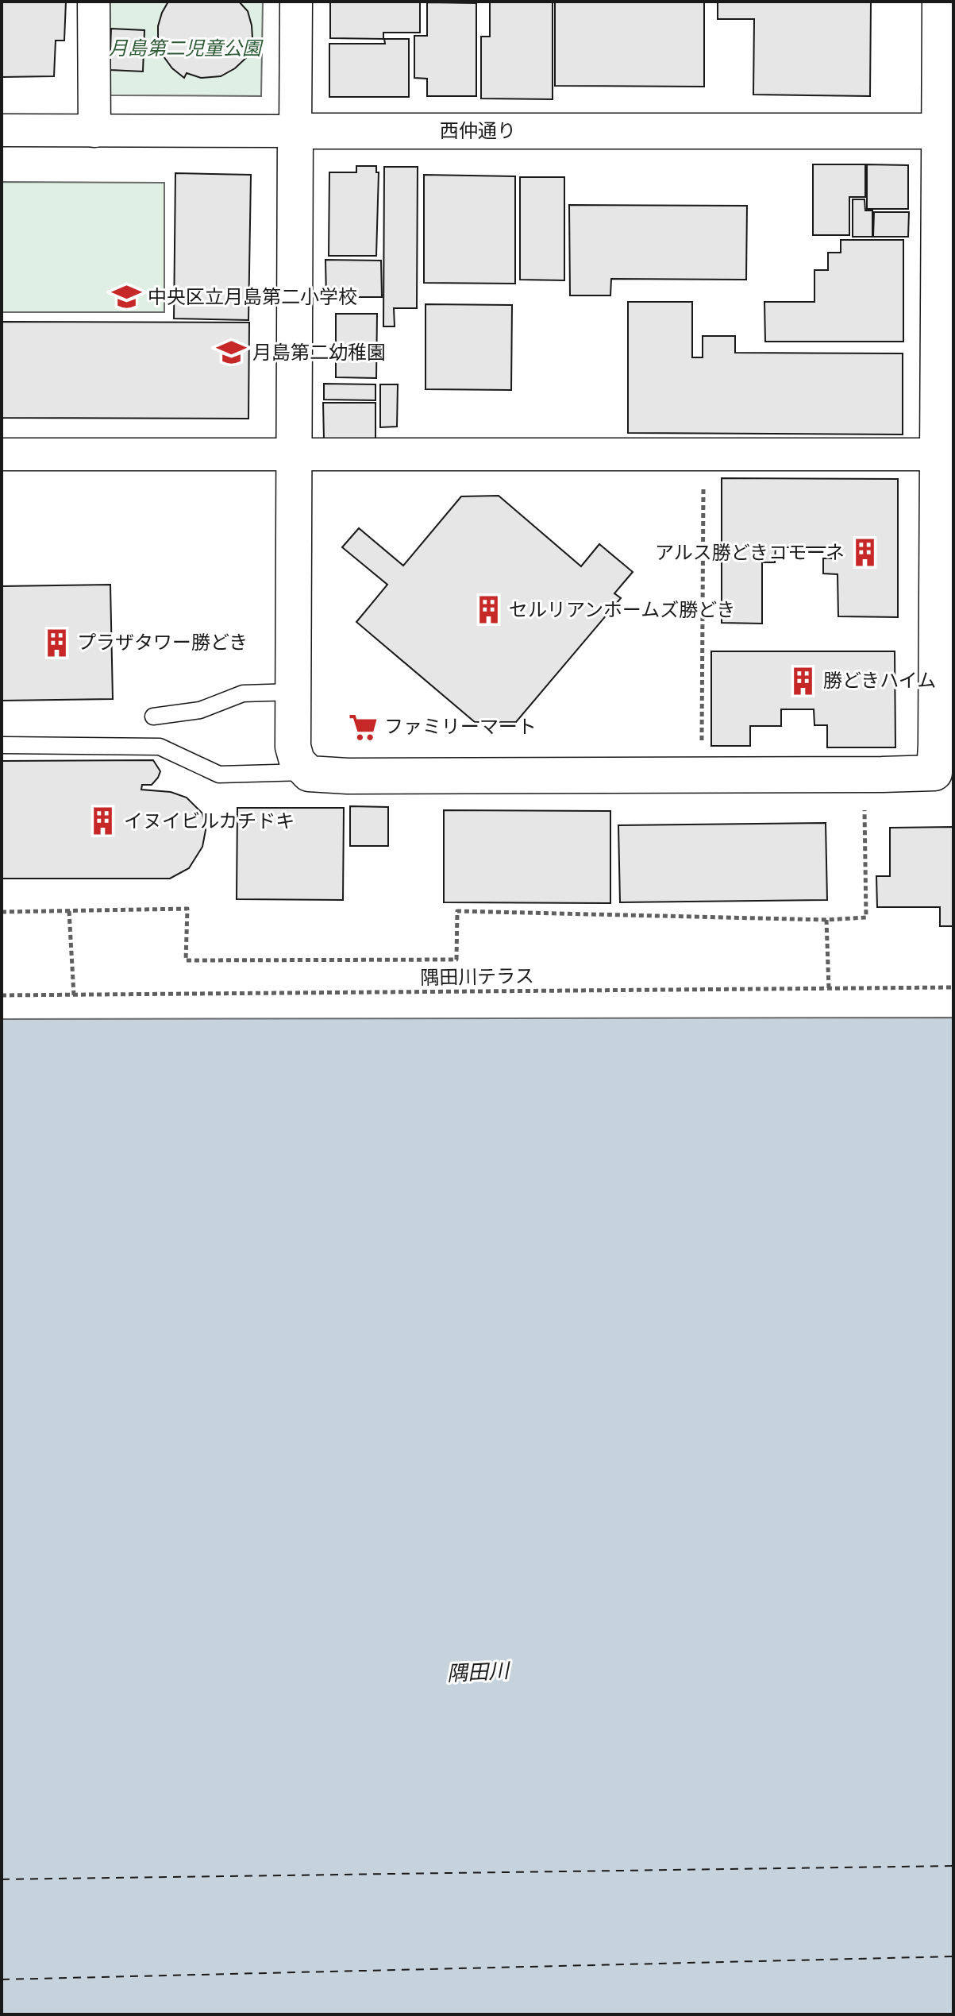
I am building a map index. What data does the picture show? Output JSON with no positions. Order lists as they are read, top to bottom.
{
  "streets": {
    "street": ["西仲通り"],
    "path": ["隅田川テラス"]
  },
  "water": ["隅田川"],
  "parks": ["月島第二児童公園"],
  "places": {
    "school or university": ["中央区立月島第二小学校", "月島第二幼稚園"],
    "building": [
      "アルス勝どきコモーネ",
      "セルリアンホームズ勝どき",
      "プラザタワー勝どき",
      "勝どきハイム",
      "イヌイビルカチドキ"
    ],
    "supermarket": ["ファミリーマート"]
  }
}
